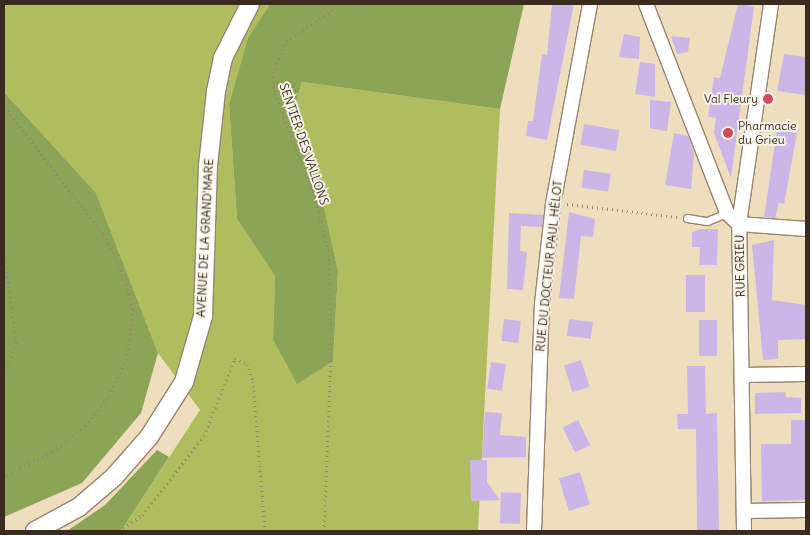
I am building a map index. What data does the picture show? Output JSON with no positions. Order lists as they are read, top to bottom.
{
  "streets": {
    "street": ["AVENUE DE LA GRAND'MARE", "RUE DU DOCTEUR PAUL HÉLOT", "RUE GRIEU"],
    "path": ["SENTIER DES VALLONS"]
  },
  "places": ["Val Fleury", "Pharmacie du Grieu"]
}
